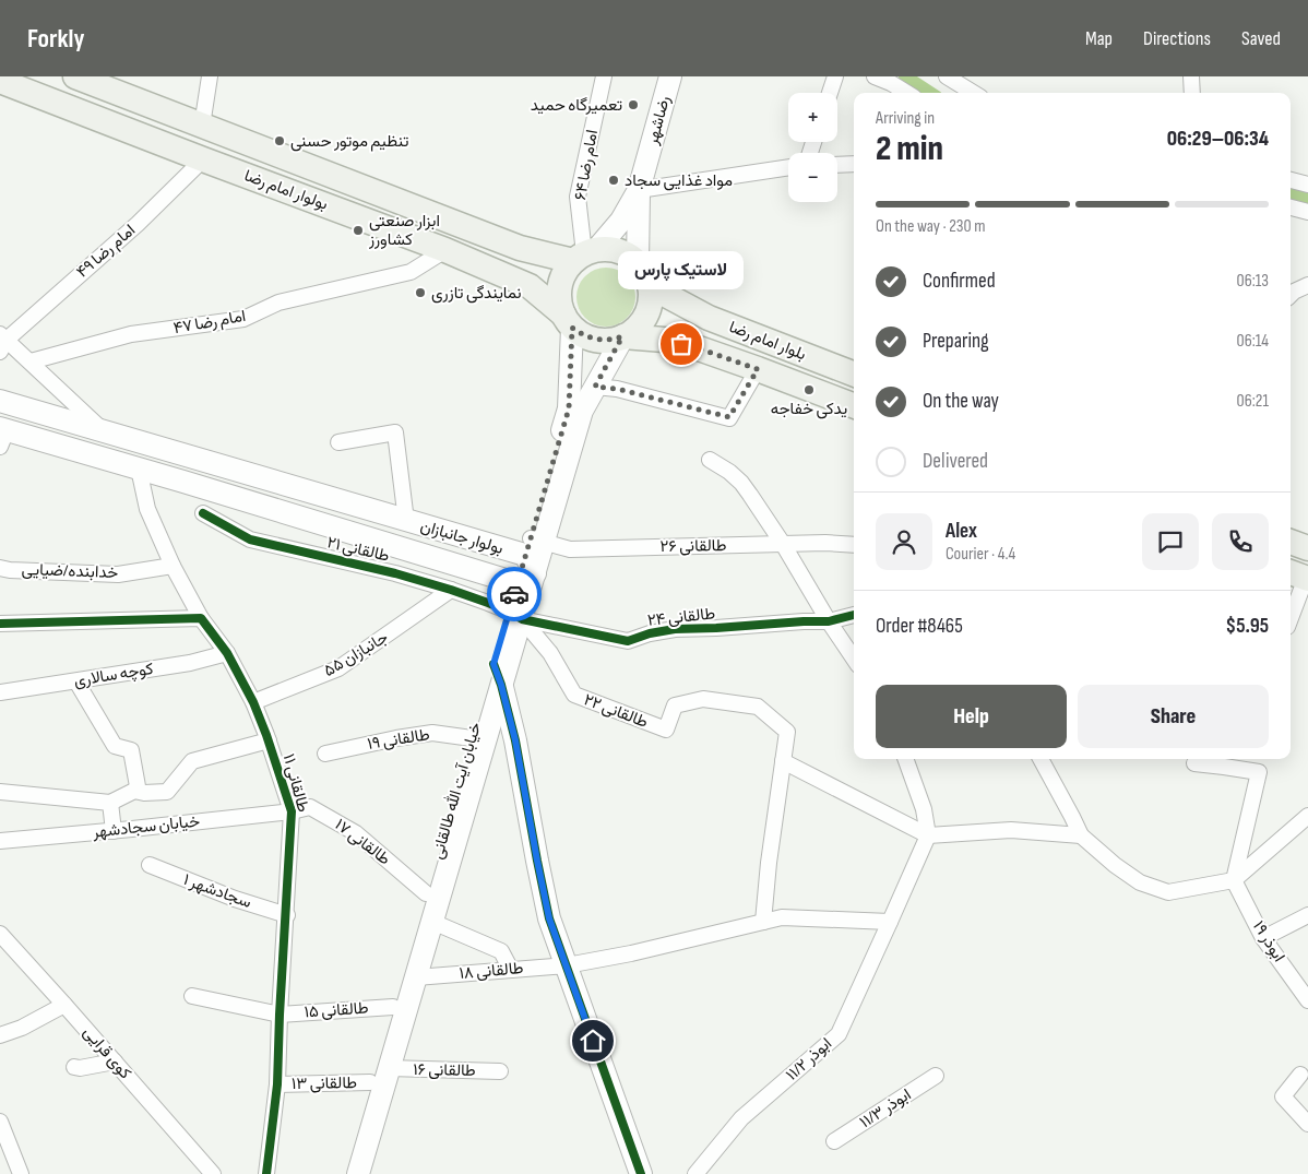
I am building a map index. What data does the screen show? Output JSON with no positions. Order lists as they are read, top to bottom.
{
  "streets": {
    "main road": [
      "رضاشهر",
      "بولوار امام رضا",
      "بلوار امام رضا",
      "بولوار جانبازان",
      "خیابان آیت الله طالقانی"
    ],
    "street": [
      "امام رضا ۶۴",
      "امام رضا ۴۹",
      "امام رضا ۴۷",
      "طالقانی ۲۶",
      "طالقانی ۲۱",
      "خدابنده/ضیایی",
      "طالقانی ۲۴",
      "جانبازان ۵۵",
      "کوچه سالاری",
      "طالقانی ۲۲",
      "طالقانی ۱۹",
      "طالقانی ۱۱",
      "خیابان سجادشهر",
      "طالقانی ۱۷",
      "سجادشهر ۱",
      "ابوذر ۱۹",
      "طالقانی ۱۸",
      "طالقانی ۱۵",
      "کوی قرایی",
      "ابوذر ۱۱/۲",
      "طالقانی ۱۶",
      "طالقانی ۱۳",
      "ابوذر ۱۱/۳"
    ]
  },
  "crossings": [
    ["امام رضا ۶۴", "بولوار امام رضا"],
    ["امام رضا ۶۴", "بلوار امام رضا"],
    ["بولوار امام رضا", "امام رضا ۴۹"],
    ["بولوار امام رضا", "امام رضا ۴۷"],
    ["بولوار امام رضا", "بلوار امام رضا"],
    ["بولوار جانبازان", "طالقانی ۲۶"],
    ["بولوار جانبازان", "طالقانی ۱۱"],
    ["بولوار جانبازان", "خیابان آیت الله طالقانی"],
    ["طالقانی ۲۶", "خیابان آیت الله طالقانی"],
    ["طالقانی ۲۱", "طالقانی ۲۴"],
    ["طالقانی ۲۱", "جانبازان ۵۵"],
    ["طالقانی ۲۱", "طالقانی ۲۲"],
    ["طالقانی ۲۱", "خیابان آیت الله طالقانی"],
    ["خدابنده/ضیایی", "طالقانی ۱۱"],
    ["طالقانی ۲۴", "طالقانی ۲۲"],
    ["طالقانی ۲۴", "خیابان آیت الله طالقانی"],
    ["جانبازان ۵۵", "طالقانی ۱۱"],
    ["کوچه سالاری", "طالقانی ۱۱"],
    ["طالقانی ۲۲", "خیابان آیت الله طالقانی"],
    ["طالقانی ۱۹", "خیابان آیت الله طالقانی"],
    ["طالقانی ۱۱", "خیابان سجادشهر"],
    ["طالقانی ۱۱", "طالقانی ۱۷"],
    ["طالقانی ۱۱", "سجادشهر ۱"],
    ["طالقانی ۱۱", "طالقانی ۱۵"],
    ["طالقانی ۱۱", "طالقانی ۱۳"],
    ["خیابان آیت الله طالقانی", "طالقانی ۱۷"],
    ["خیابان آیت الله طالقانی", "طالقانی ۱۸"],
    ["خیابان آیت الله طالقانی", "طالقانی ۱۵"],
    ["خیابان آیت الله طالقانی", "طالقانی ۱۶"],
    ["خیابان آیت الله طالقانی", "طالقانی ۱۳"],
    ["خیابان سجادشهر", "طالقانی ۱۷"],
    ["طالقانی ۱۸", "ابوذر ۱۱/۲"]
  ],
  "places": [
    "تعمیرگاه حمید",
    "تنظیم موتور حسنی",
    "مواد غذایی سجاد",
    "ابزار صنعتی کشاورز",
    "نمایندگی تازری",
    "لاستیک پارس",
    "یدکی خفاجه"
  ],
  "page": {
    "header": "Forkly",
    "nav": ["Map", "Directions", "Saved"],
    "map_buttons": ["+", "−"],
    "heading": ["2 min", "Arriving in", "06:29–06:34"],
    "panel": [
      "Alex",
      "Courier · 4.4",
      "Order #8465",
      "$5.95"
    ],
    "bar": "On the way · 230 m",
    "bubble": "لاستیک پارس",
    "list": [
      ["Confirmed", "06:13"],
      ["Preparing", "06:14"],
      ["On the way", "06:21"],
      "Delivered"
    ],
    "buttons": ["Help", "Share"]
  }
}
